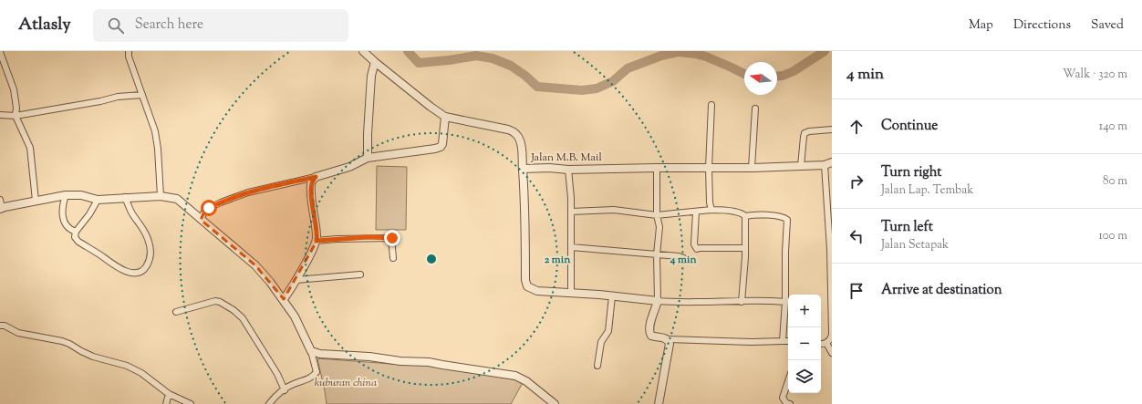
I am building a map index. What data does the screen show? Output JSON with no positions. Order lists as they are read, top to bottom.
{
  "streets": {
    "street": ["Jalan M.B. Mail"]
  },
  "parks": ["kuburan china"],
  "north": "left",
  "page": {
    "header": "Atlasly",
    "search": "Search here",
    "nav": ["Map", "Directions", "Saved"],
    "heading": ["4 min", "Walk · 320 m"],
    "list": [
      ["Continue", "140 m"],
      ["Turn right", "Jalan Lap. Tembak", "80 m"],
      ["Turn left", "Jalan Setapak", "100 m"],
      "Arrive at destination"
    ],
    "map_buttons": ["+", "−"]
  },
  "rings": ["2 min", "4 min"]
}
